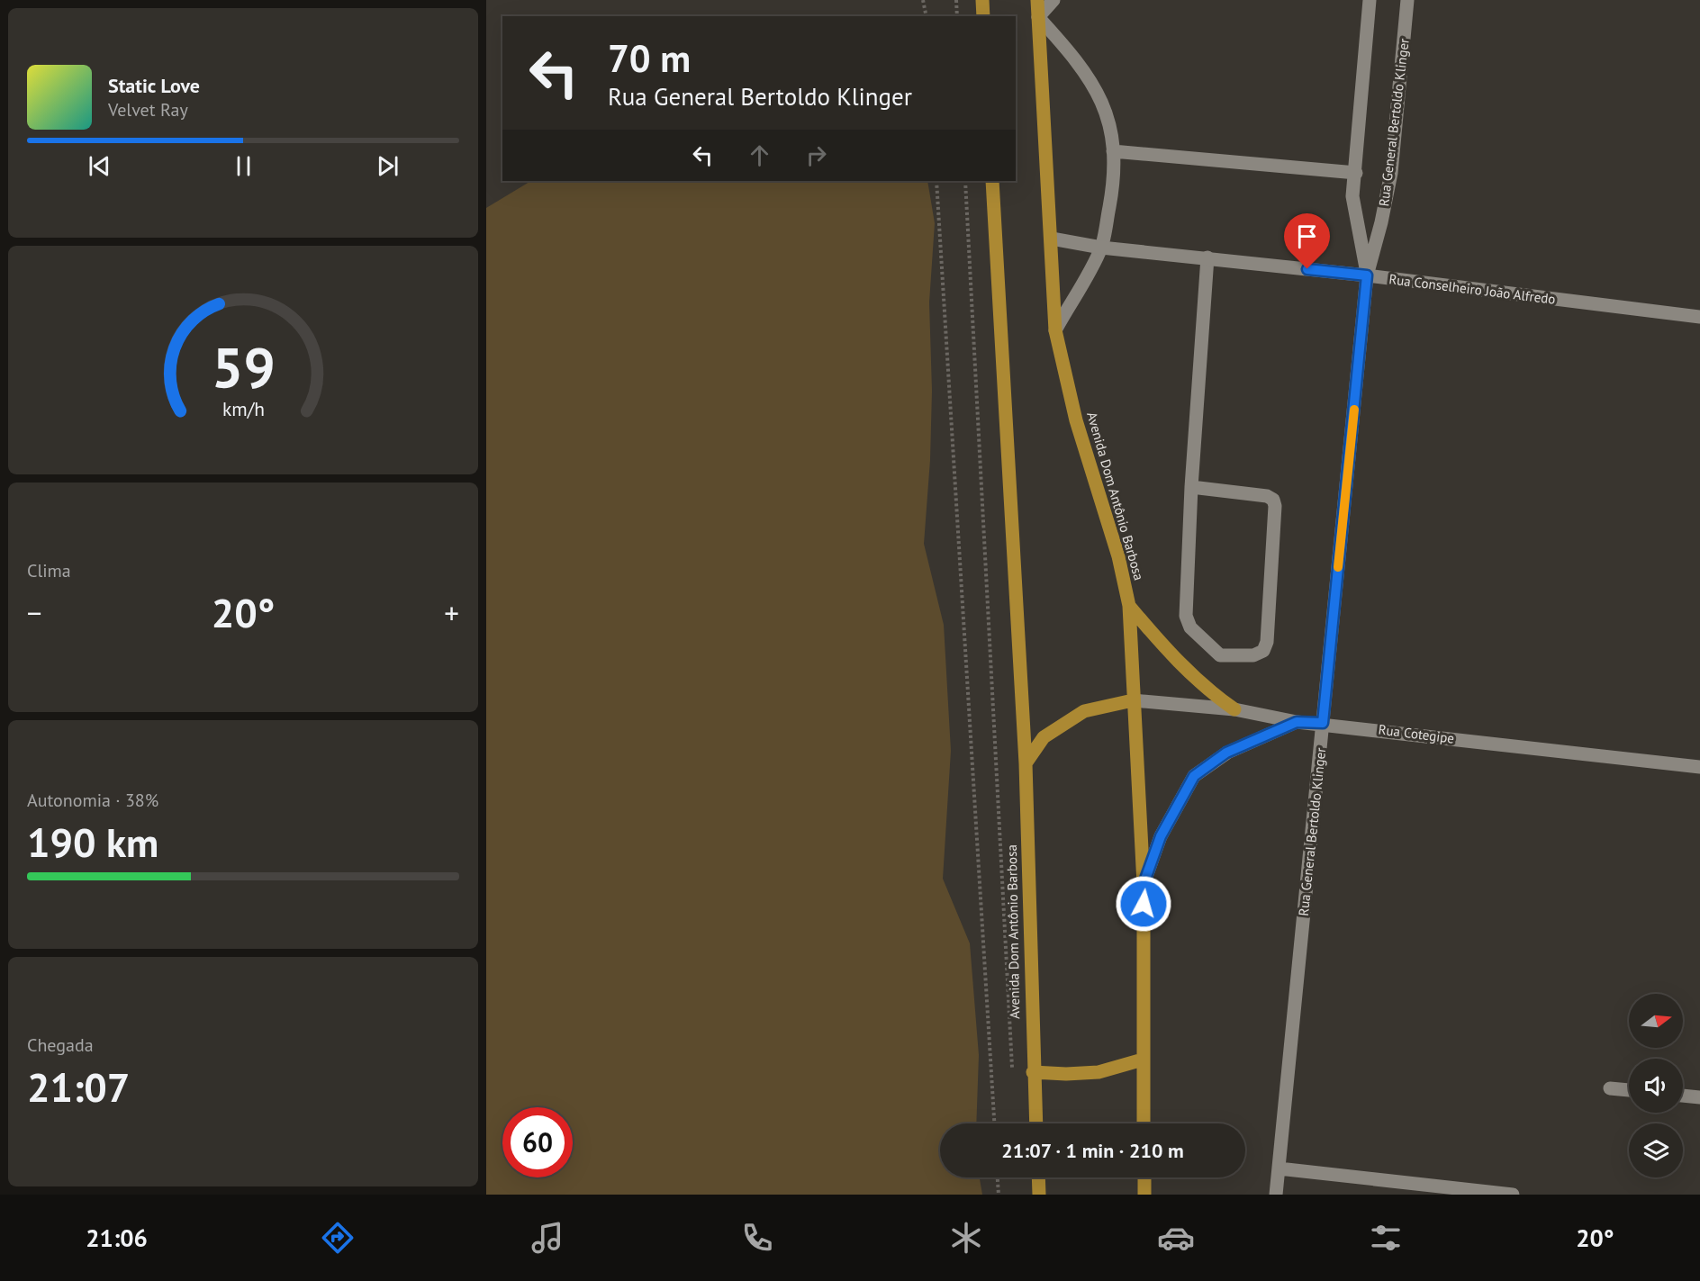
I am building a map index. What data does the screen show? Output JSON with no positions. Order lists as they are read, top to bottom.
{
  "streets": {
    "main road": ["Avenida Dom Antônio Barbosa"],
    "street": ["Rua General Bertoldo Klinger", "Rua Conselheiro João Alfredo", "Rua Cotegipe"]
  },
  "crossings": [
    ["Rua General Bertoldo Klinger", "Rua Conselheiro João Alfredo"],
    ["Rua General Bertoldo Klinger", "Rua Cotegipe"],
    ["Rua Conselheiro João Alfredo", "Avenida Dom Antônio Barbosa"],
    ["Avenida Dom Antônio Barbosa", "Rua Cotegipe"]
  ],
  "north": "right",
  "page": {
    "turn": ["70 m", "Rua General Bertoldo Klinger"],
    "song": ["Static Love", "Velvet Ray"],
    "tile": [
      "Clima",
      ["Autonomia · 38%", "190 km"],
      ["Chegada", "21:07"]
    ],
    "heat": ["−", "20°", "+"],
    "limit": "60",
    "trip": "21:07 · 1 min · 210 m",
    "tabs": ["21:06", "20°"],
    "gauge": ["59", "km/h"]
  }
}
